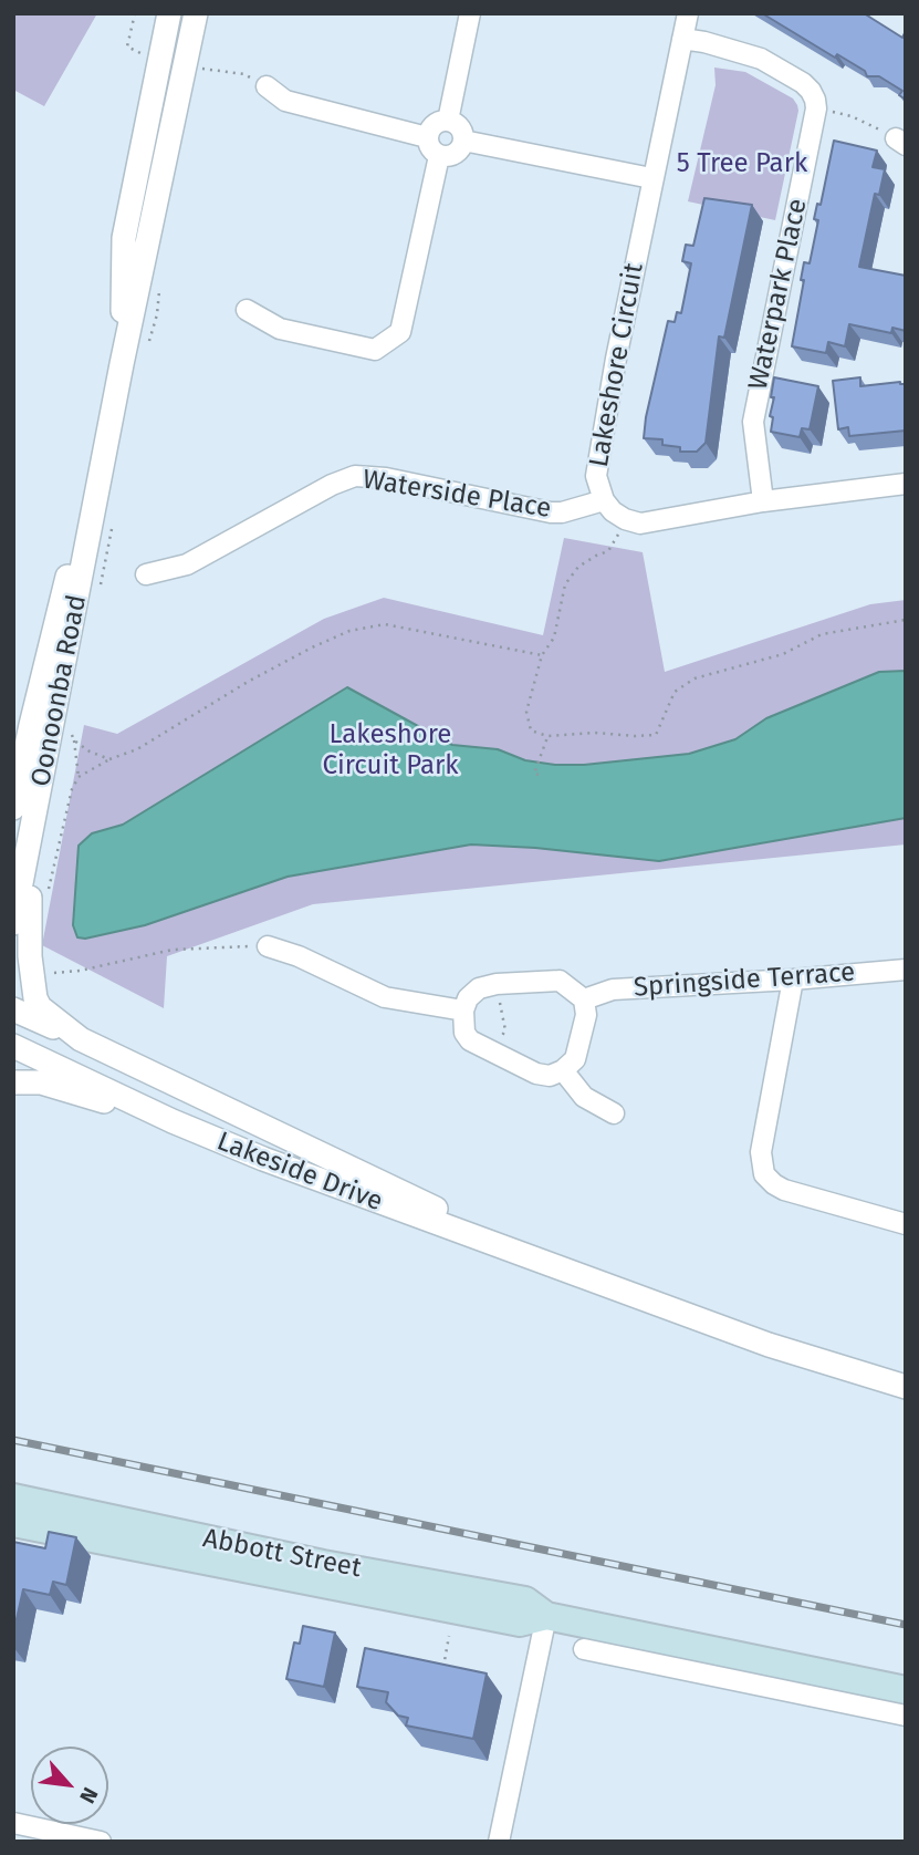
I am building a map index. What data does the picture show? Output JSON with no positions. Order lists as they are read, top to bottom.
{
  "streets": {
    "main road": ["Abbott Street"],
    "street": [
      "Waterpark Place",
      "Lakeshore Circuit",
      "Waterside Place",
      "Oonoonba Road",
      "Springside Terrace",
      "Lakeside Drive"
    ]
  },
  "crossings": [
    ["Lakeshore Circuit", "Waterside Place"],
    ["Oonoonba Road", "Lakeside Drive"]
  ],
  "parks": ["5 Tree Park", "Lakeshore Circuit Park"],
  "north": "bottom right"
}
